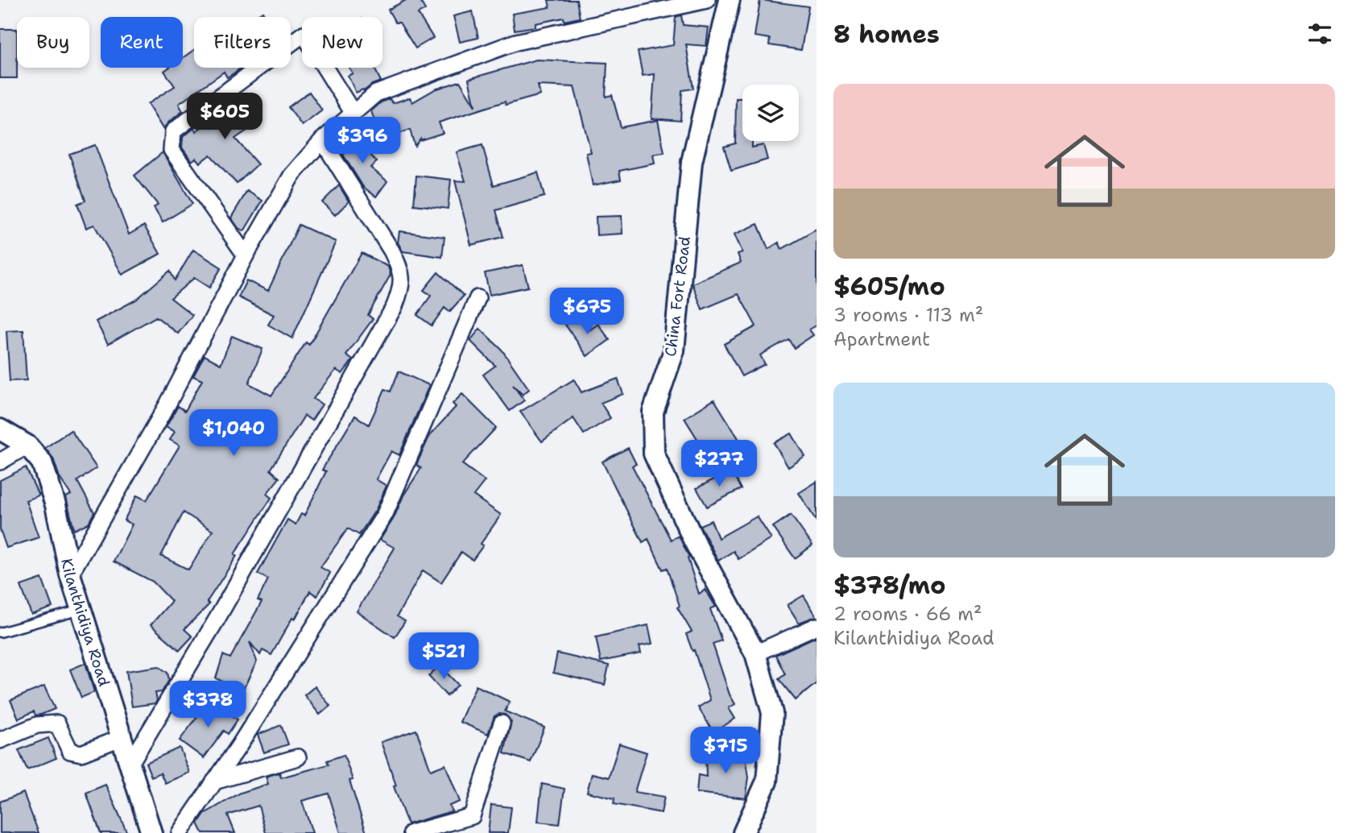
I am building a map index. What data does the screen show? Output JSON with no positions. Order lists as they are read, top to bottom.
{
  "streets": {
    "street": ["China Fort Road", "Kilanthidiya Road"]
  },
  "page": {
    "heading": "8 homes",
    "chip": [
      "Buy",
      "Rent",
      "Filters",
      "New"
    ],
    "list": [
      {
        "name": "$605/mo",
        "note": "3 rooms · 113 m² · Apartment"
      },
      {
        "name": "$378/mo",
        "note": "2 rooms · 66 m² · Kilanthidiya Road"
      }
    ],
    "price": [
      "$605",
      "$396",
      "$675",
      "$1,040",
      "$277",
      "$521",
      "$378",
      "$715"
    ]
  }
}
